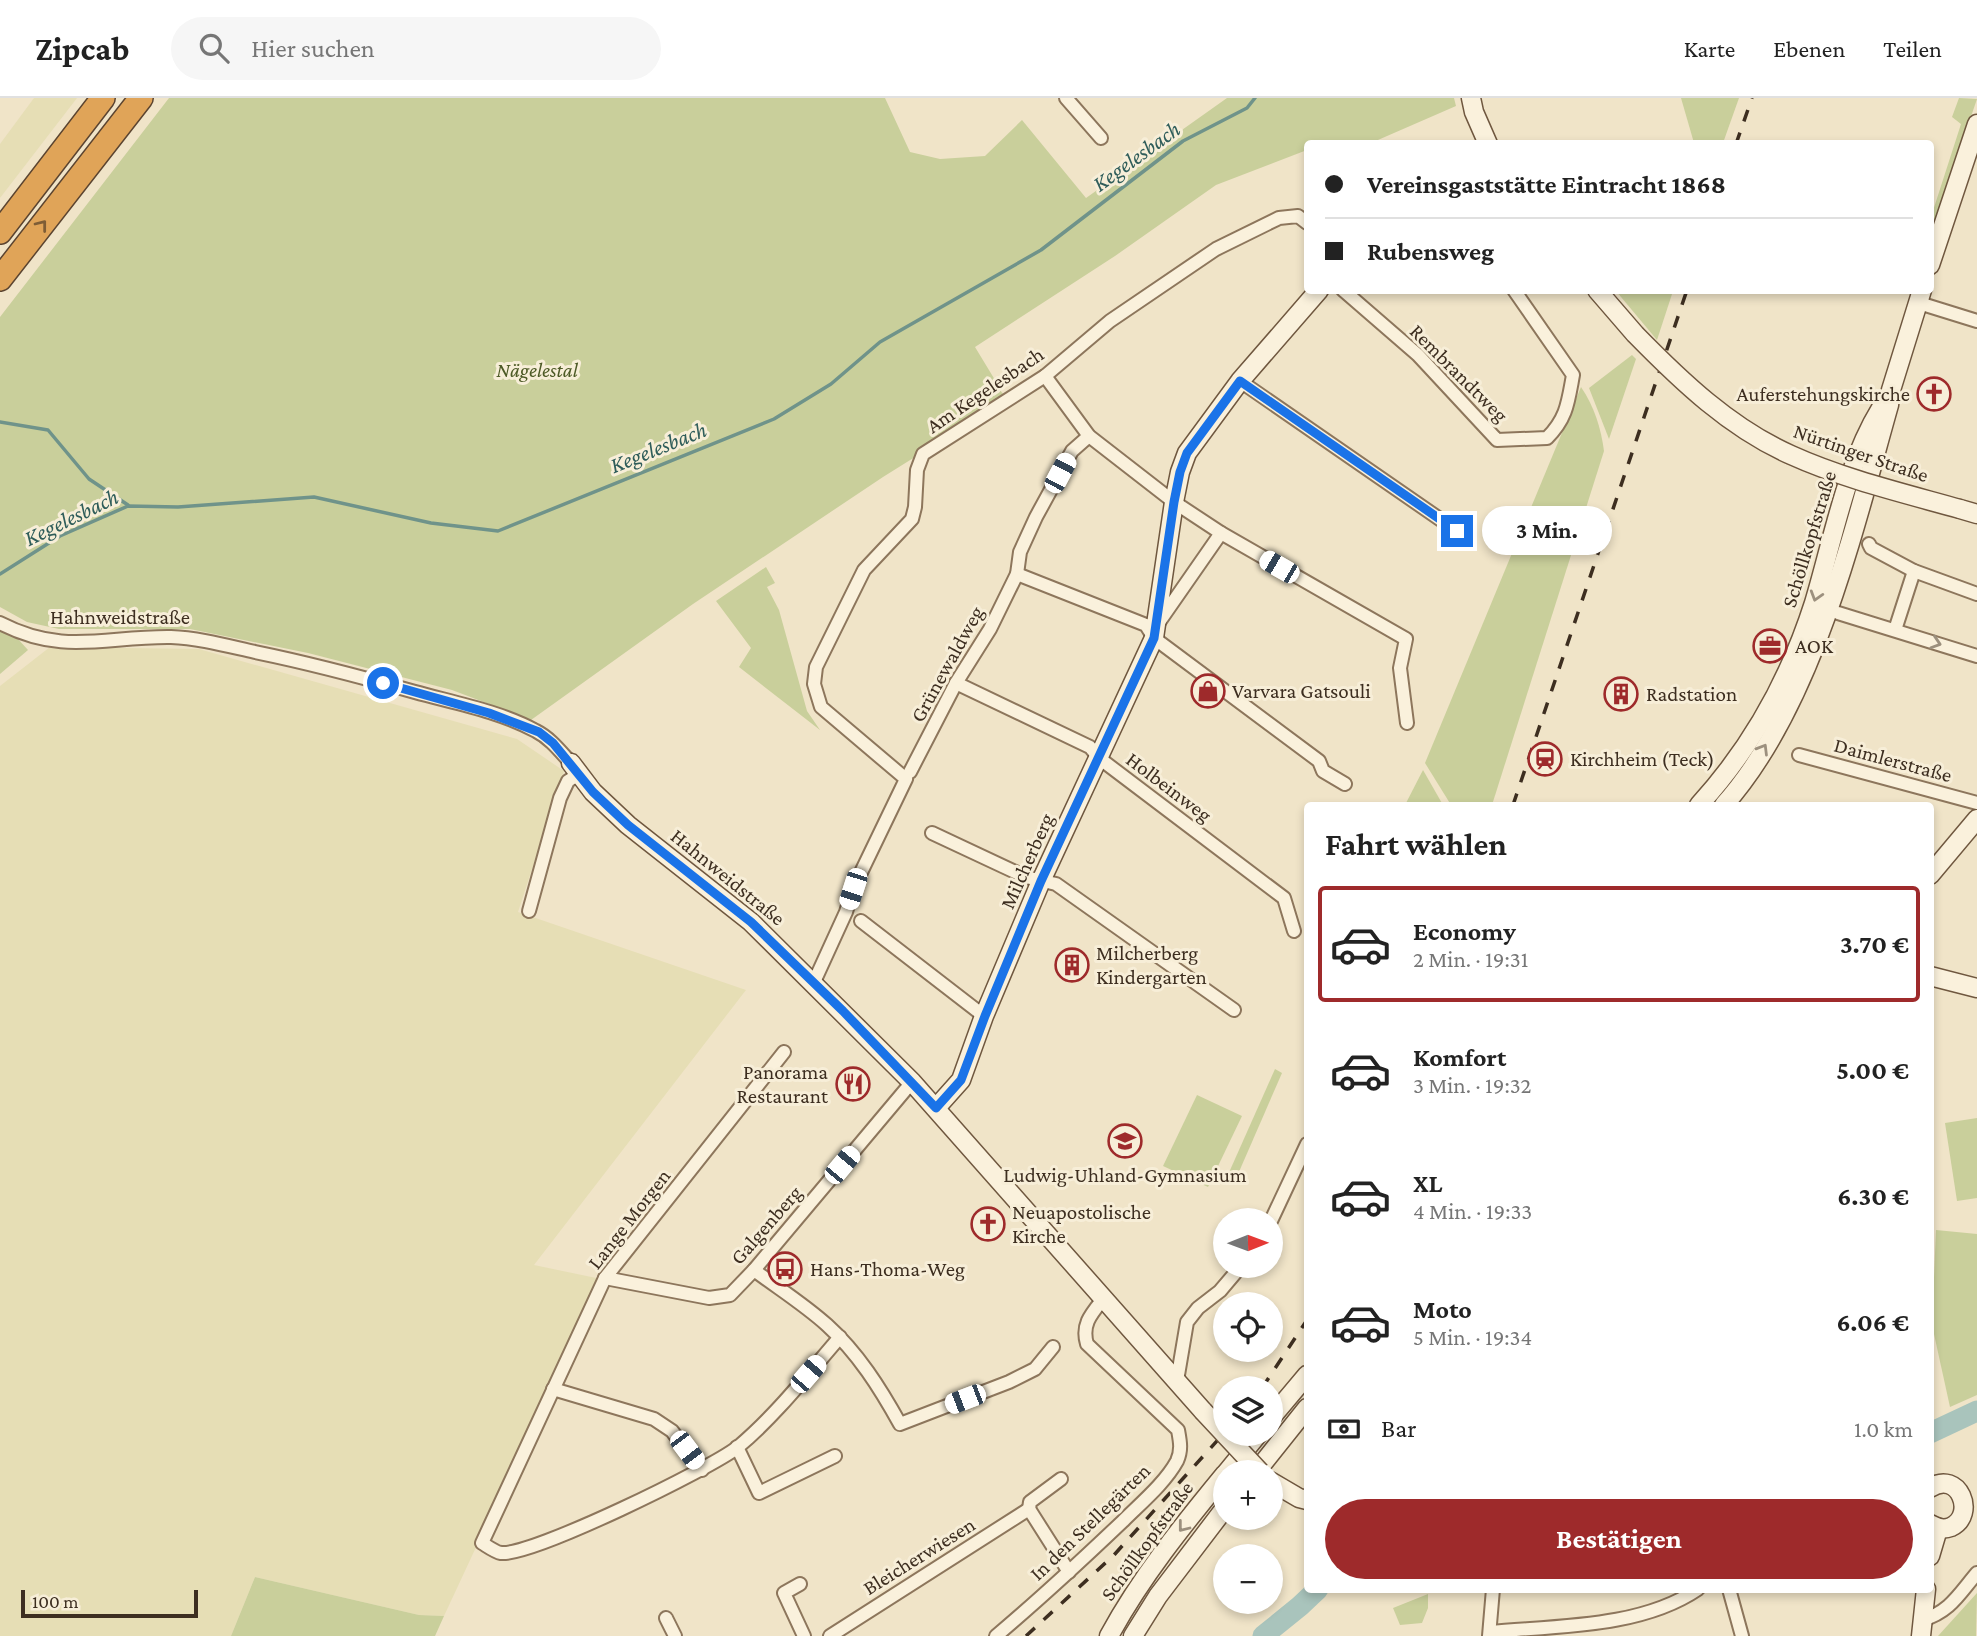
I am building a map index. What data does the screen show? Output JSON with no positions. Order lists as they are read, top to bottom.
{
  "streets": {
    "street": [
      "Rembrandtweg",
      "Am Kegelesbach",
      "Nürtinger Straße",
      "Schöllkopfstraße",
      "Hahnweidstraße",
      "Grünewaldweg",
      "Daimlerstraße",
      "Holbeinweg",
      "Milcherberg",
      "Lange Morgen",
      "Galgenberg",
      "In den Stellegärten",
      "Bleicherwiesen"
    ]
  },
  "crossings": [
    ["Am Kegelesbach", "Hahnweidstraße"],
    ["Hahnweidstraße", "Milcherberg"],
    ["Hahnweidstraße", "Galgenberg"],
    ["Hahnweidstraße", "In den Stellegärten"],
    ["Grünewaldweg", "Holbeinweg"],
    ["Holbeinweg", "Milcherberg"],
    ["Lange Morgen", "Galgenberg"]
  ],
  "water": ["Kegelesbach"],
  "parks": ["Nägelestal"],
  "places": {
    "church": ["Auferstehungskirche", "Neuapostolische Kirche"],
    "office": ["AOK"],
    "shop": ["Varvara Gatsouli"],
    "building": ["Radstation", "Milcherberg Kindergarten"],
    "station": ["Kirchheim (Teck)"],
    "restaurant": ["Panorama Restaurant"],
    "school or university": ["Ludwig-Uhland-Gymnasium"],
    "bus stop": ["Hans-Thoma-Weg"]
  },
  "scale_bar": "100 m",
  "north": "right",
  "page": {
    "header": "Zipcab",
    "search": "Hier suchen",
    "nav": ["Karte", "Ebenen", "Teilen"],
    "banner": ["Vereinsgaststätte Eintracht 1868", "Rubensweg"],
    "bubble": "3 Min.",
    "heading": "Fahrt wählen",
    "list": [
      {
        "name": "Economy",
        "note": "2 Min. · 19:31",
        "value": "3.70 €"
      },
      {
        "name": "Komfort",
        "note": "3 Min. · 19:32",
        "value": "5.00 €"
      },
      {
        "name": "XL",
        "note": "4 Min. · 19:33",
        "value": "6.30 €"
      },
      {
        "name": "Moto",
        "note": "5 Min. · 19:34",
        "value": "6.06 €"
      }
    ],
    "map_buttons": ["+", "−"],
    "pay": ["Bar", "1.0 km"],
    "buttons": "Bestätigen",
    "scale": "100 m"
  }
}
